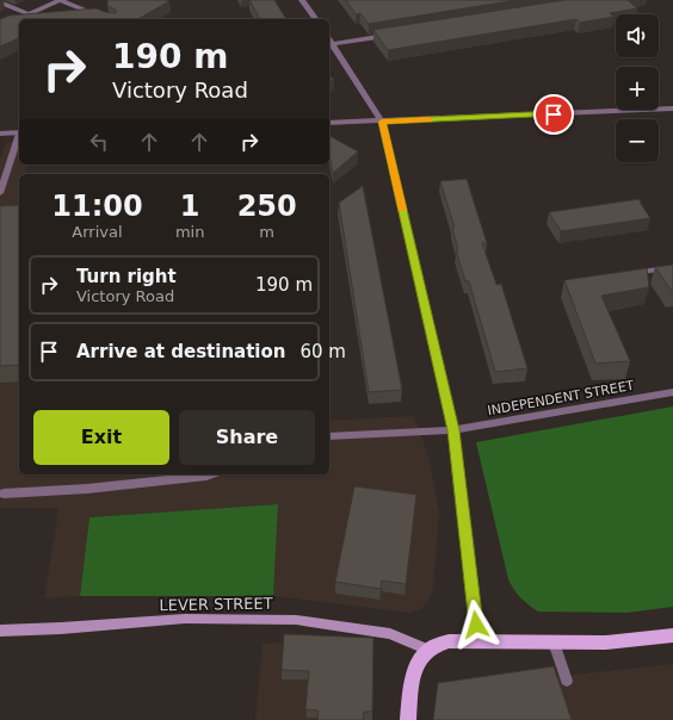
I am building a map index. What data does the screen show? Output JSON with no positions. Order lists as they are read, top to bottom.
{
  "streets": {
    "main road": ["LEVER STREET"],
    "street": ["INDEPENDENT STREET"]
  },
  "page": {
    "map_buttons": ["+", "−"],
    "turn": ["190 m", "Victory Road"],
    "eta": [
      "11:00",
      "Arrival",
      "1",
      "min",
      "250",
      "m"
    ],
    "list": [
      {
        "name": "Turn right",
        "note": "Victory Road",
        "value": "190 m"
      },
      {
        "name": "Arrive at destination",
        "value": "60 m"
      }
    ],
    "buttons": ["Exit", "Share"]
  }
}
